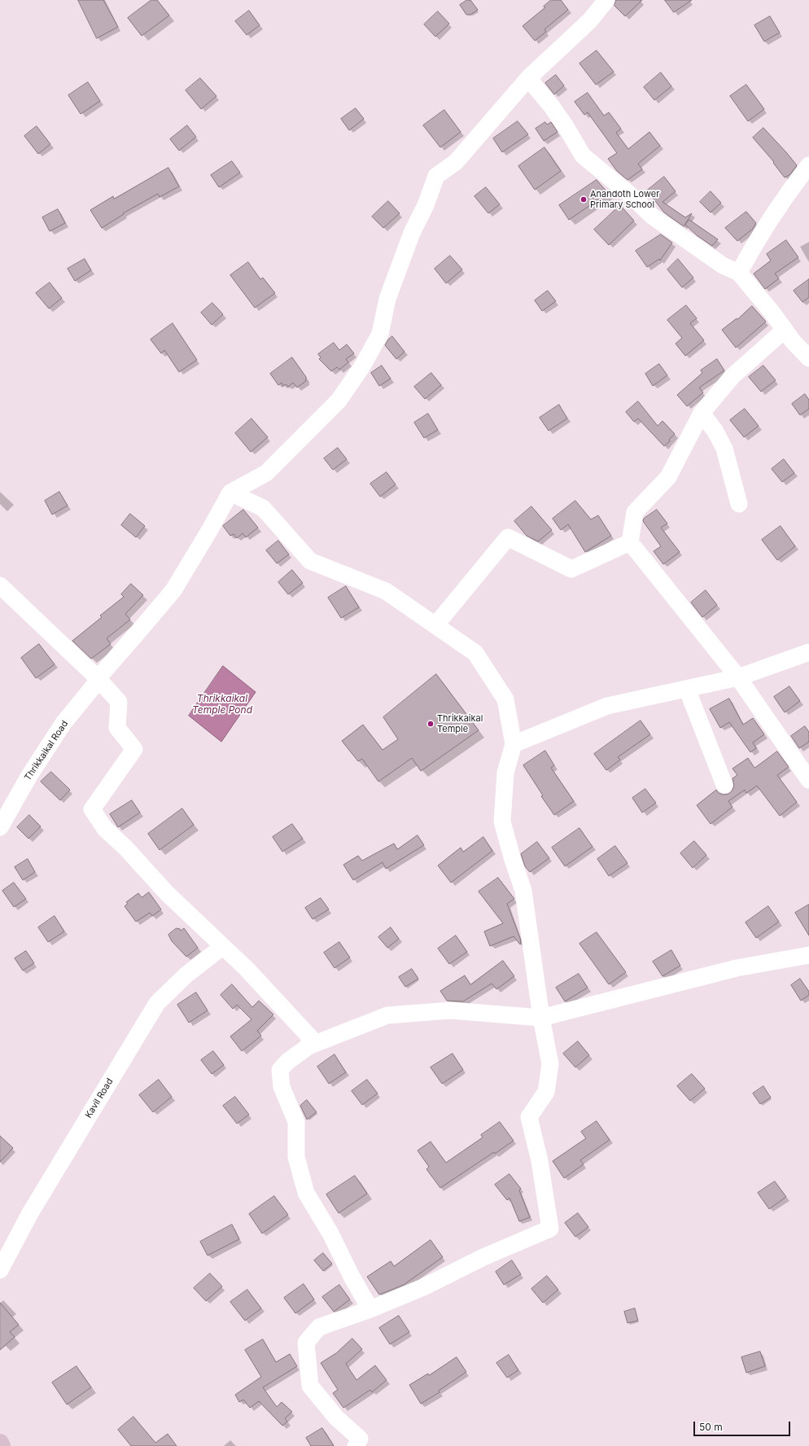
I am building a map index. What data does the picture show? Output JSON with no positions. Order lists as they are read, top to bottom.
{
  "streets": {
    "street": ["Thrikkaikal Road", "Kavil Road"]
  },
  "water": ["Thrikkaikal Temple Pond"],
  "places": ["Anandoth Lower Primary School", "Thrikkaikal Temple"],
  "scale_bar": "50 m"
}
